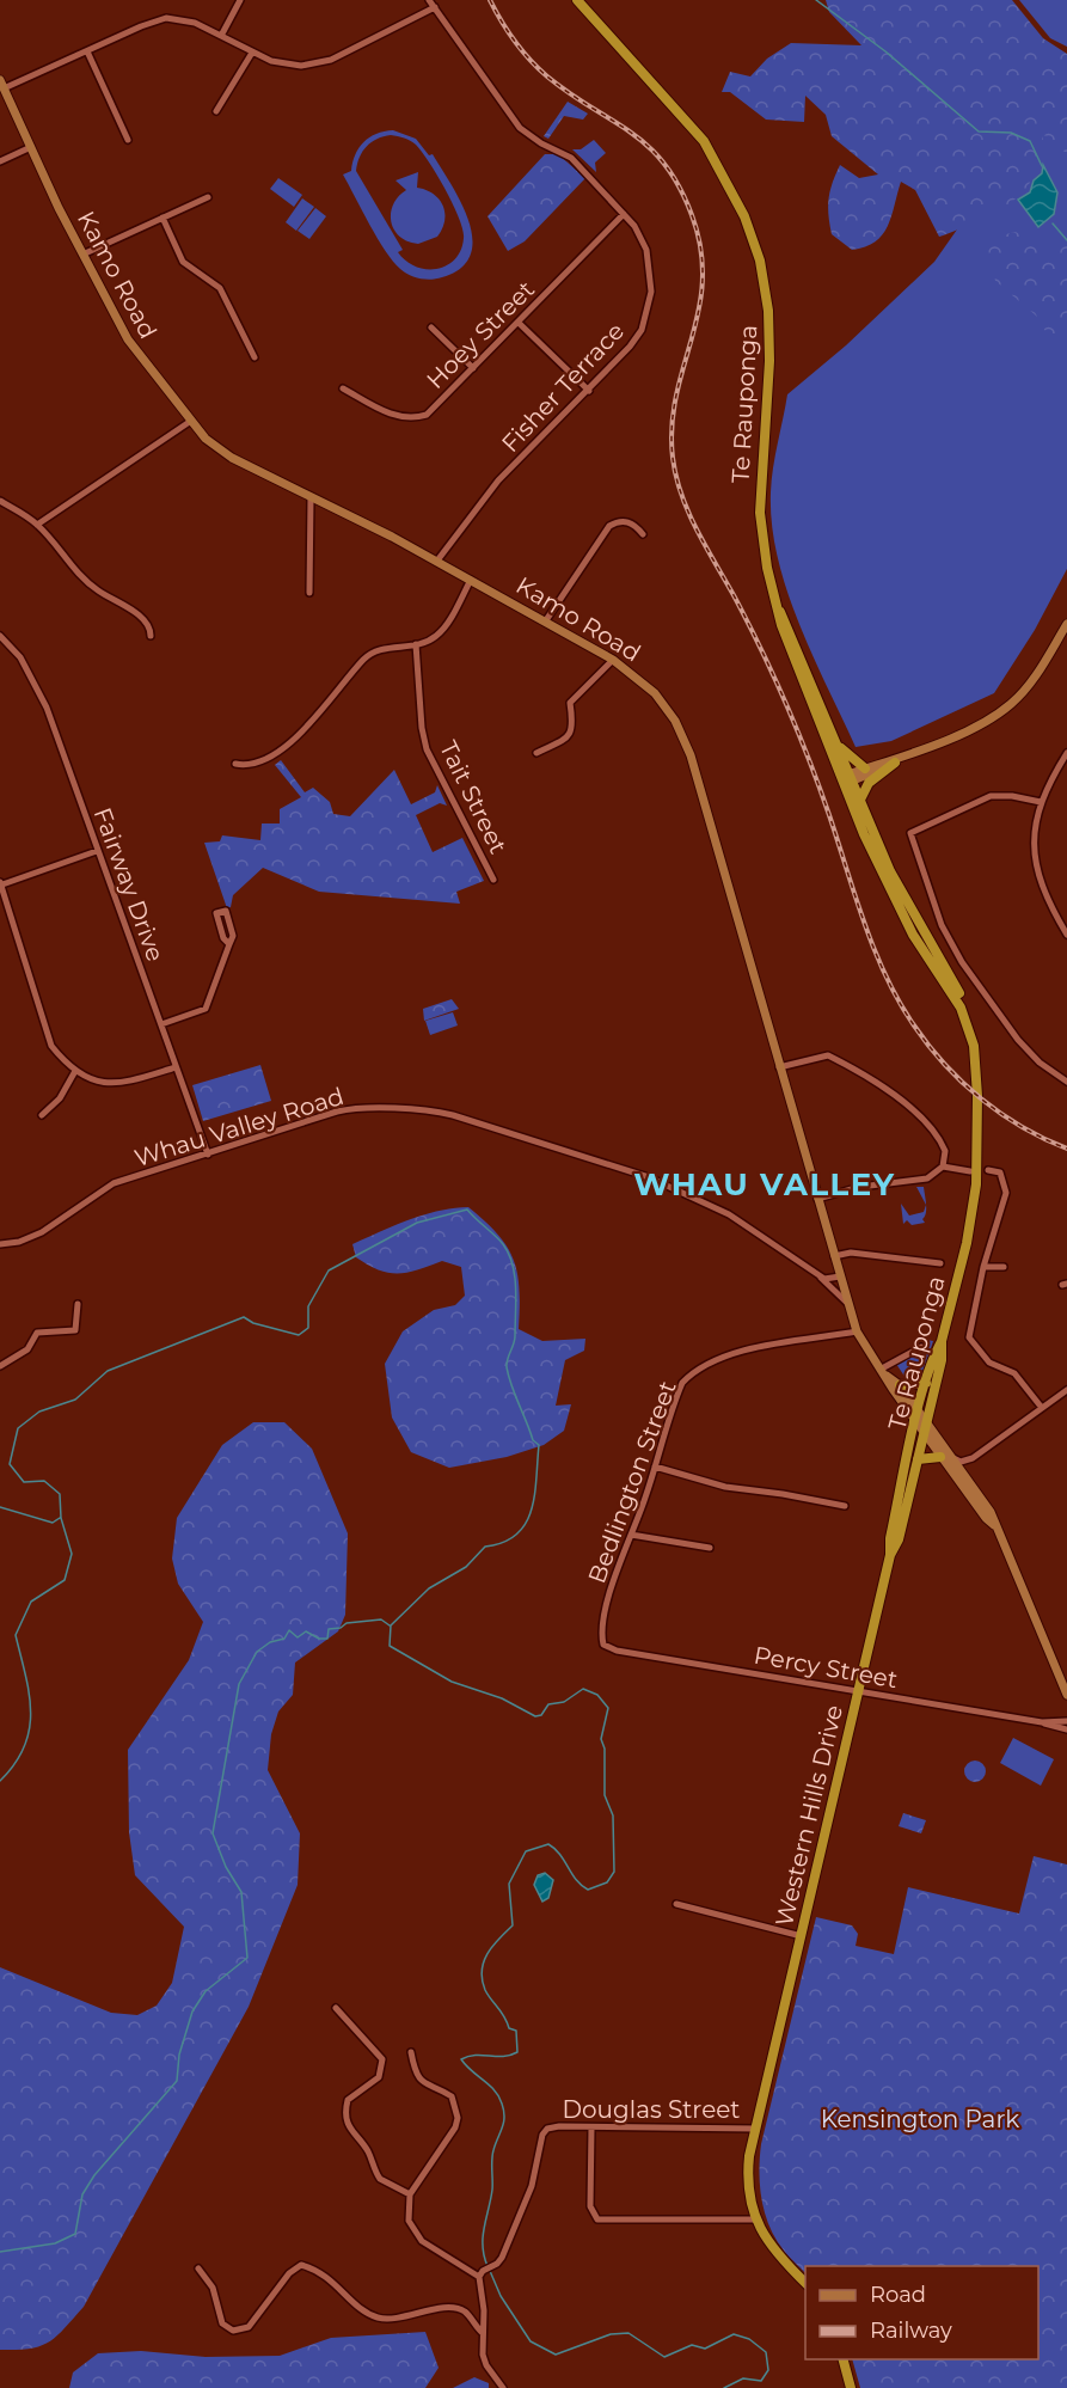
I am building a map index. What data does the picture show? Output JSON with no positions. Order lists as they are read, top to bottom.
{
  "streets": {
    "highway": ["Te Rauponga", "Western Hills Drive"],
    "main road": ["Kamo Road"],
    "street": [
      "Hoey Street",
      "Fisher Terrace",
      "Tait Street",
      "Fairway Drive",
      "Whau Valley Road",
      "Bedlington Street",
      "Percy Street",
      "Douglas Street"
    ]
  },
  "crossings": [
    ["Kamo Road", "Fisher Terrace"],
    ["Kamo Road", "Te Rauponga"],
    ["Kamo Road", "Whau Valley Road"],
    ["Kamo Road", "Bedlington Street"],
    ["Kamo Road", "Western Hills Drive"],
    ["Hoey Street", "Fisher Terrace"],
    ["Te Rauponga", "Western Hills Drive"],
    ["Fairway Drive", "Whau Valley Road"],
    ["Bedlington Street", "Percy Street"],
    ["Percy Street", "Western Hills Drive"],
    ["Western Hills Drive", "Douglas Street"]
  ],
  "districts": ["WHAU VALLEY"],
  "parks": ["Kensington Park"],
  "legend": ["Road", "Railway"]
}
